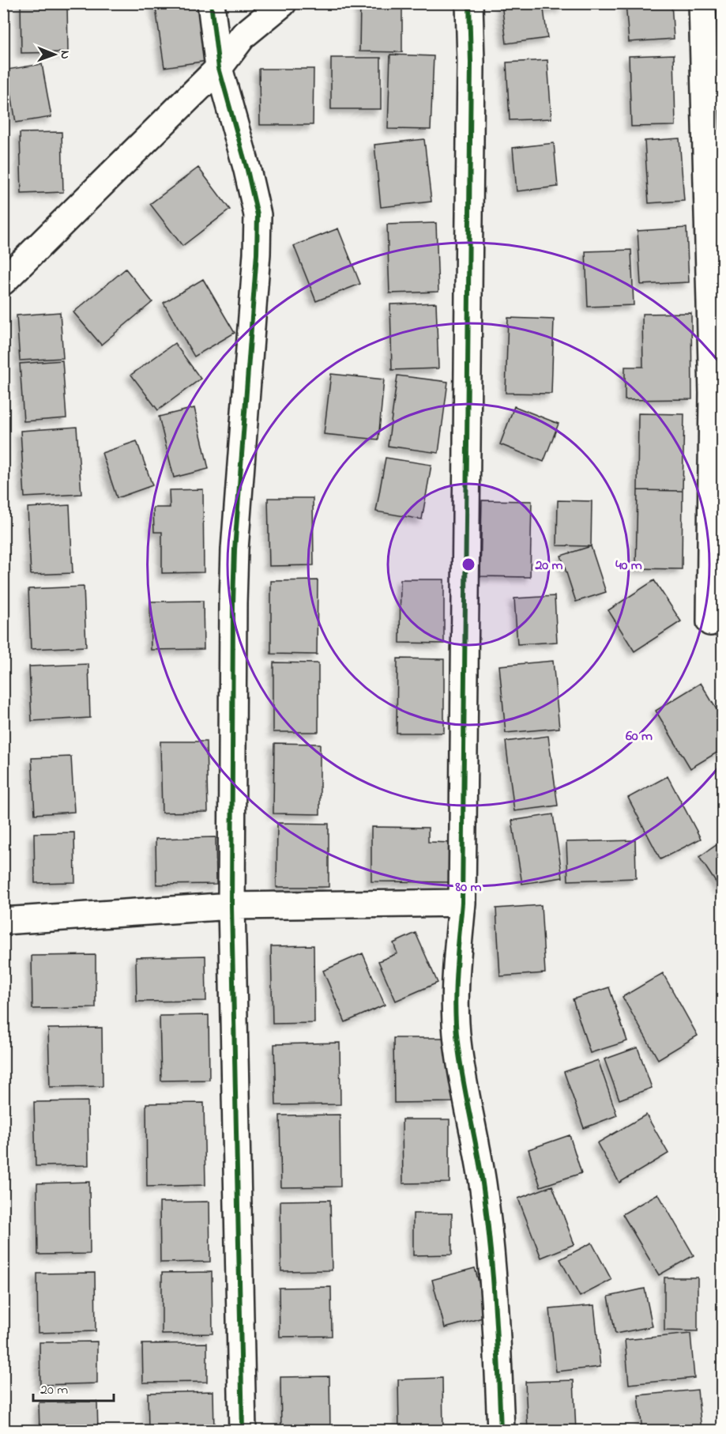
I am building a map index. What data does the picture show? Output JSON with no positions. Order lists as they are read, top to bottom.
{
  "scale_bar": "20 m",
  "north": "right",
  "rings": [
    "20 m",
    "40 m",
    "60 m",
    "80 m"
  ]
}
